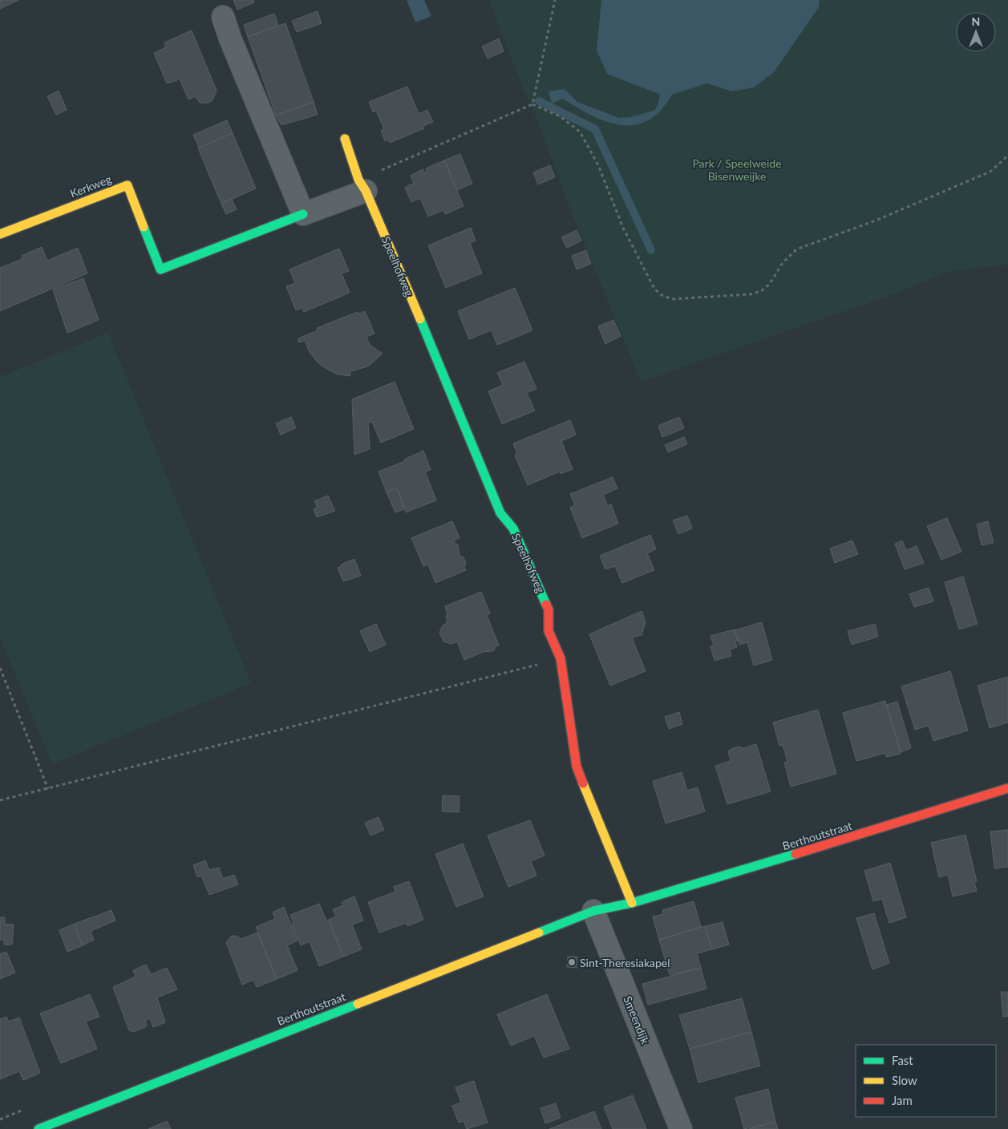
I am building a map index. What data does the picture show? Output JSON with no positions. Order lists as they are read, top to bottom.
{
  "streets": {
    "street": [
      "Kerkweg",
      "Speelhofweg",
      "Berthoutstraat",
      "Smeendijk"
    ]
  },
  "crossings": [
    ["Speelhofweg", "Berthoutstraat"],
    ["Berthoutstraat", "Smeendijk"]
  ],
  "parks": ["Park / Speelweide Bisenweijke"],
  "places": ["Sint-Theresiakapel"],
  "legend": ["Fast", "Slow", "Jam"],
  "north": "top"
}
